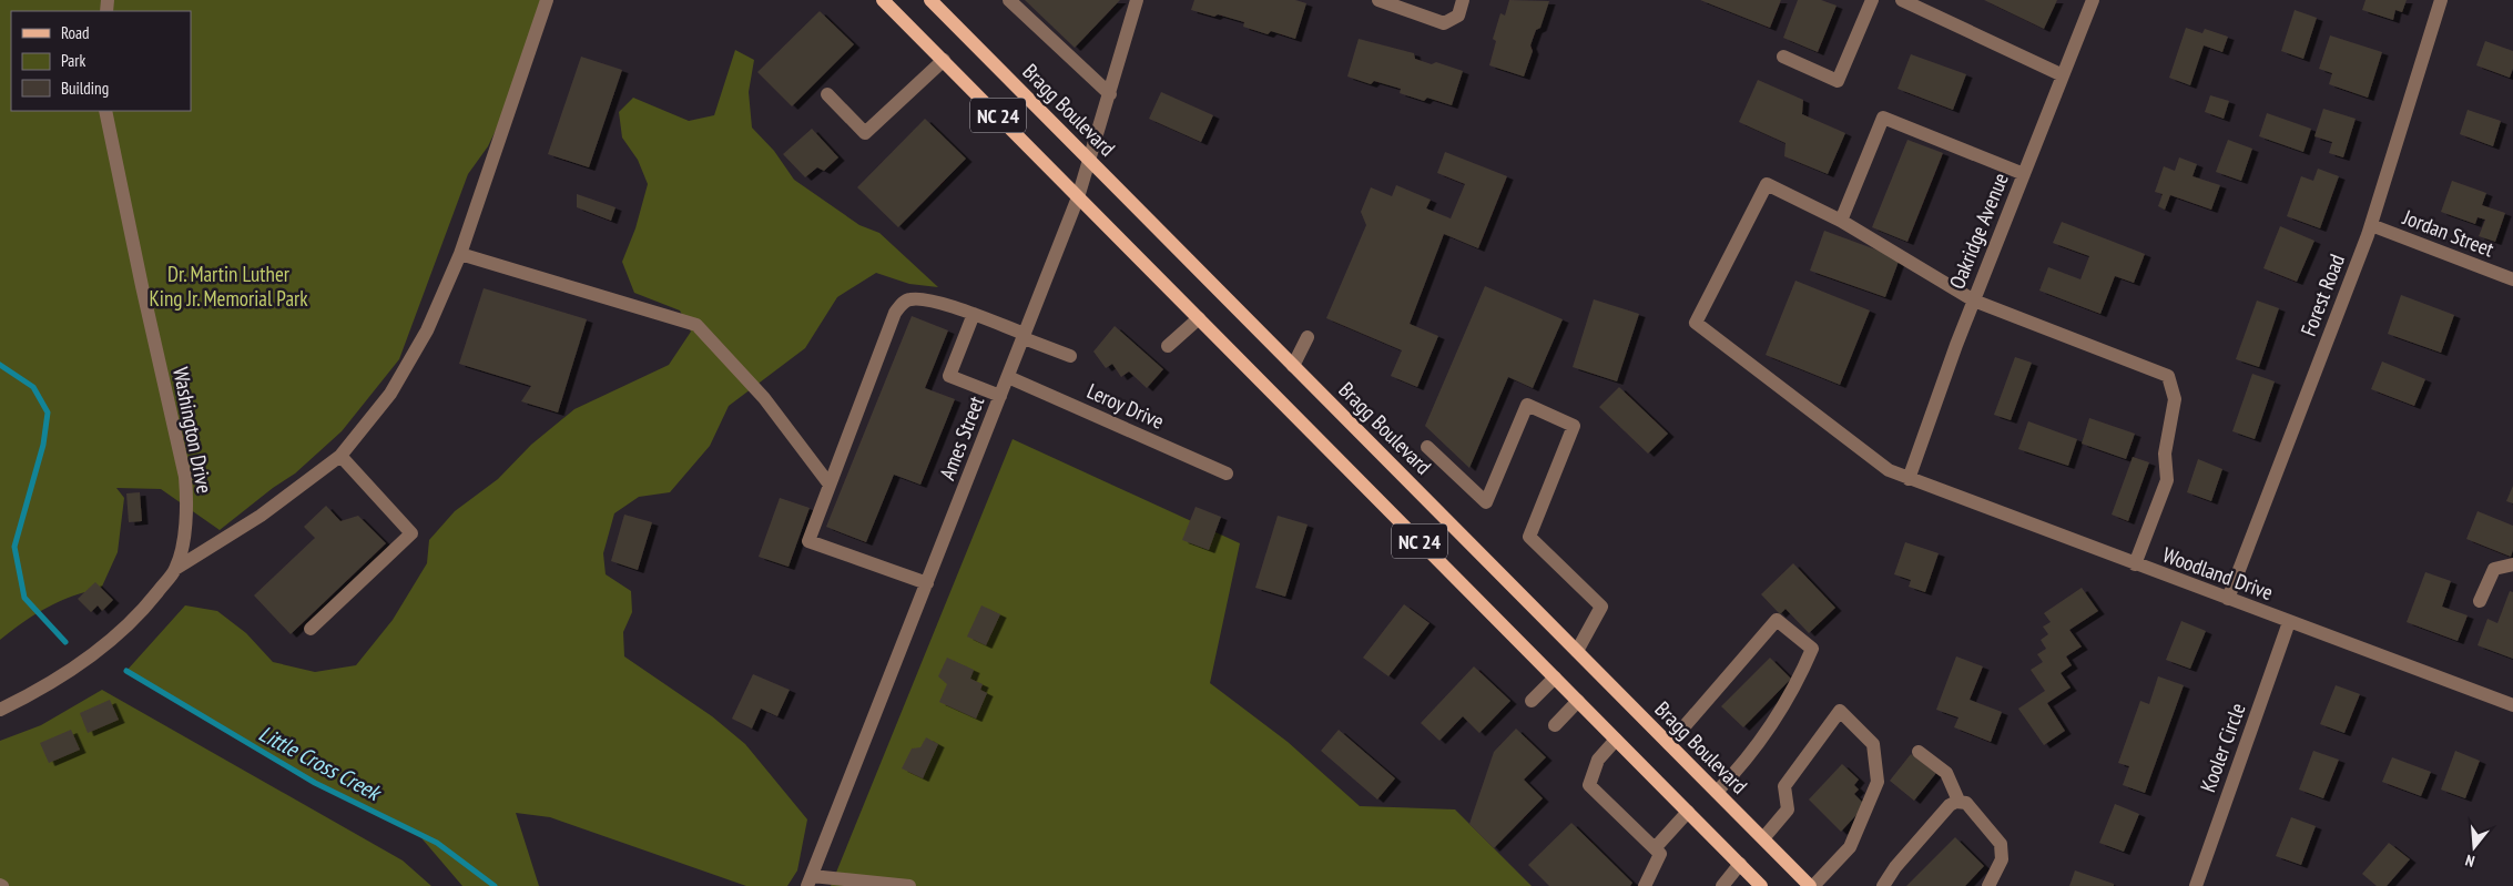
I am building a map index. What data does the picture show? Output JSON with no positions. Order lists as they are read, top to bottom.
{
  "streets": {
    "main road": ["Bragg Boulevard", "NC 24"],
    "street": [
      "Oakridge Avenue",
      "Jordan Street",
      "Forest Road",
      "Leroy Drive",
      "Washington Drive",
      "Ames Street",
      "Woodland Drive",
      "Kooler Circle"
    ]
  },
  "crossings": [
    ["Bragg Boulevard", "Ames Street"],
    ["NC 24", "Ames Street"],
    ["Oakridge Avenue", "Woodland Drive"],
    ["Jordan Street", "Forest Road"],
    ["Forest Road", "Woodland Drive"],
    ["Leroy Drive", "Ames Street"],
    ["Woodland Drive", "Kooler Circle"]
  ],
  "water": ["Little Cross Creek"],
  "parks": ["Dr. Martin Luther King Jr. Memorial Park"],
  "legend": ["Road", "Park", "Building"],
  "north": "bottom"
}
